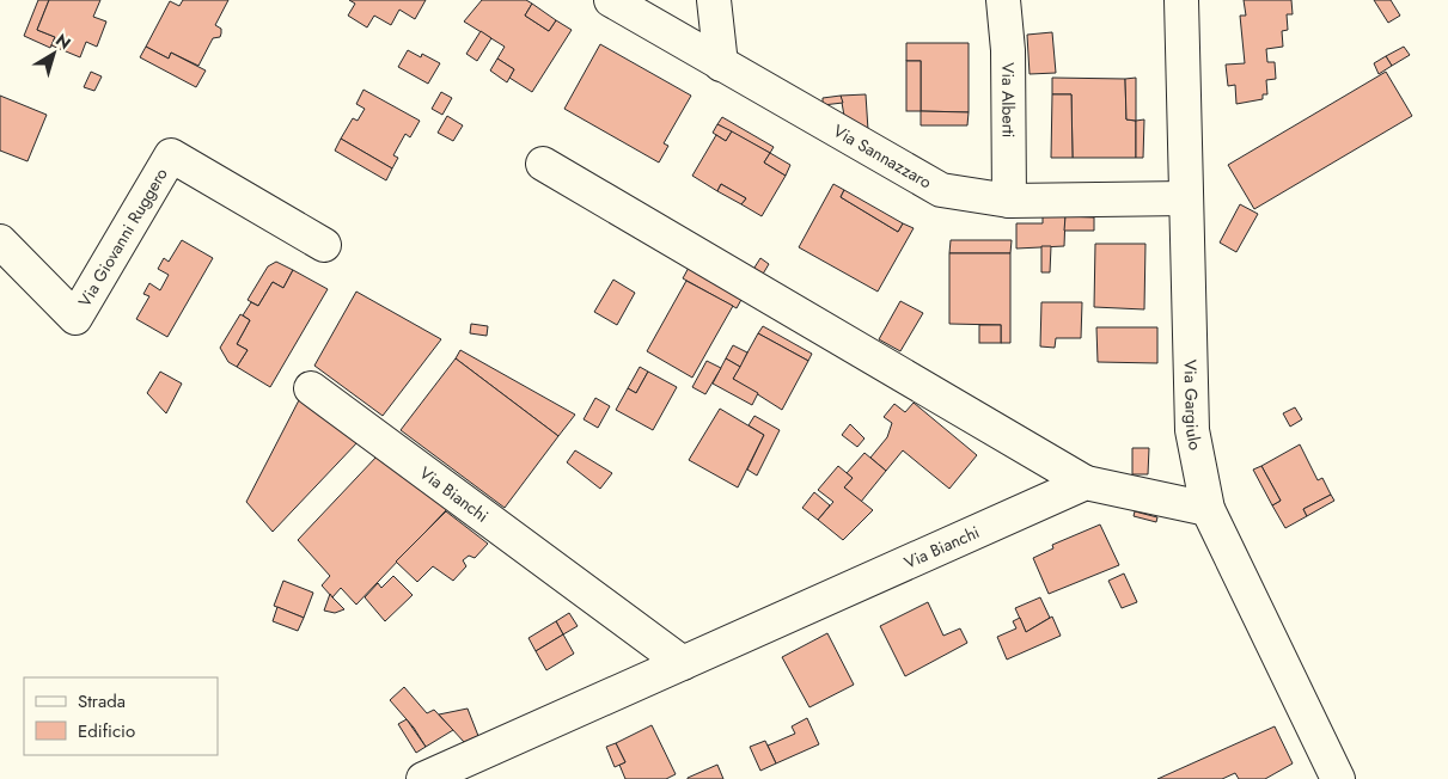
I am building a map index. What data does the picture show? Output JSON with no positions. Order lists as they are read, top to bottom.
{
  "streets": {
    "street": [
      "Via Alberti",
      "Via Sannazzaro",
      "Via Giovanni Ruggero",
      "Via Gargiulo",
      "Via Bianchi"
    ]
  },
  "crossings": [
    ["Via Alberti", "Via Sannazzaro"],
    ["Via Sannazzaro", "Via Gargiulo"]
  ],
  "legend": ["Strada", "Edificio"],
  "north": "top right"
}
